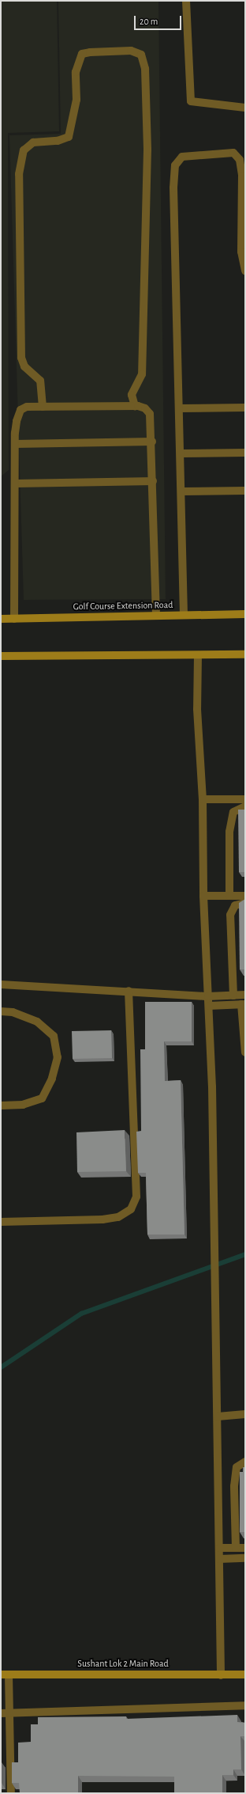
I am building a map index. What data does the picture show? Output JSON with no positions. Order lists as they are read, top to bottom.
{
  "streets": {
    "main road": ["Golf Course Extension Road", "Sushant Lok 2 Main Road"]
  },
  "scale_bar": "20 m"
}
